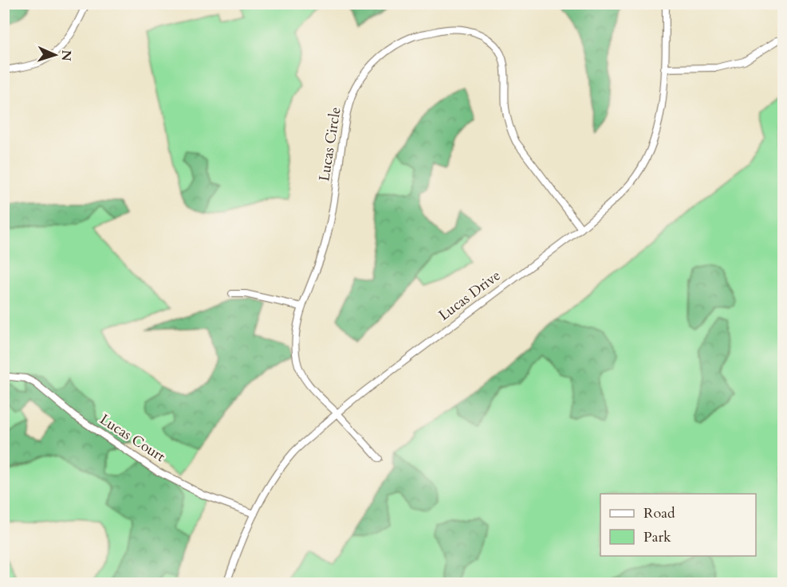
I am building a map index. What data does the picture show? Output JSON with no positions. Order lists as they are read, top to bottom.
{
  "streets": {
    "street": ["Lucas Circle", "Lucas Drive", "Lucas Court"]
  },
  "crossings": [
    ["Lucas Circle", "Lucas Drive"],
    ["Lucas Drive", "Lucas Court"]
  ],
  "legend": ["Road", "Park"],
  "north": "right"
}
